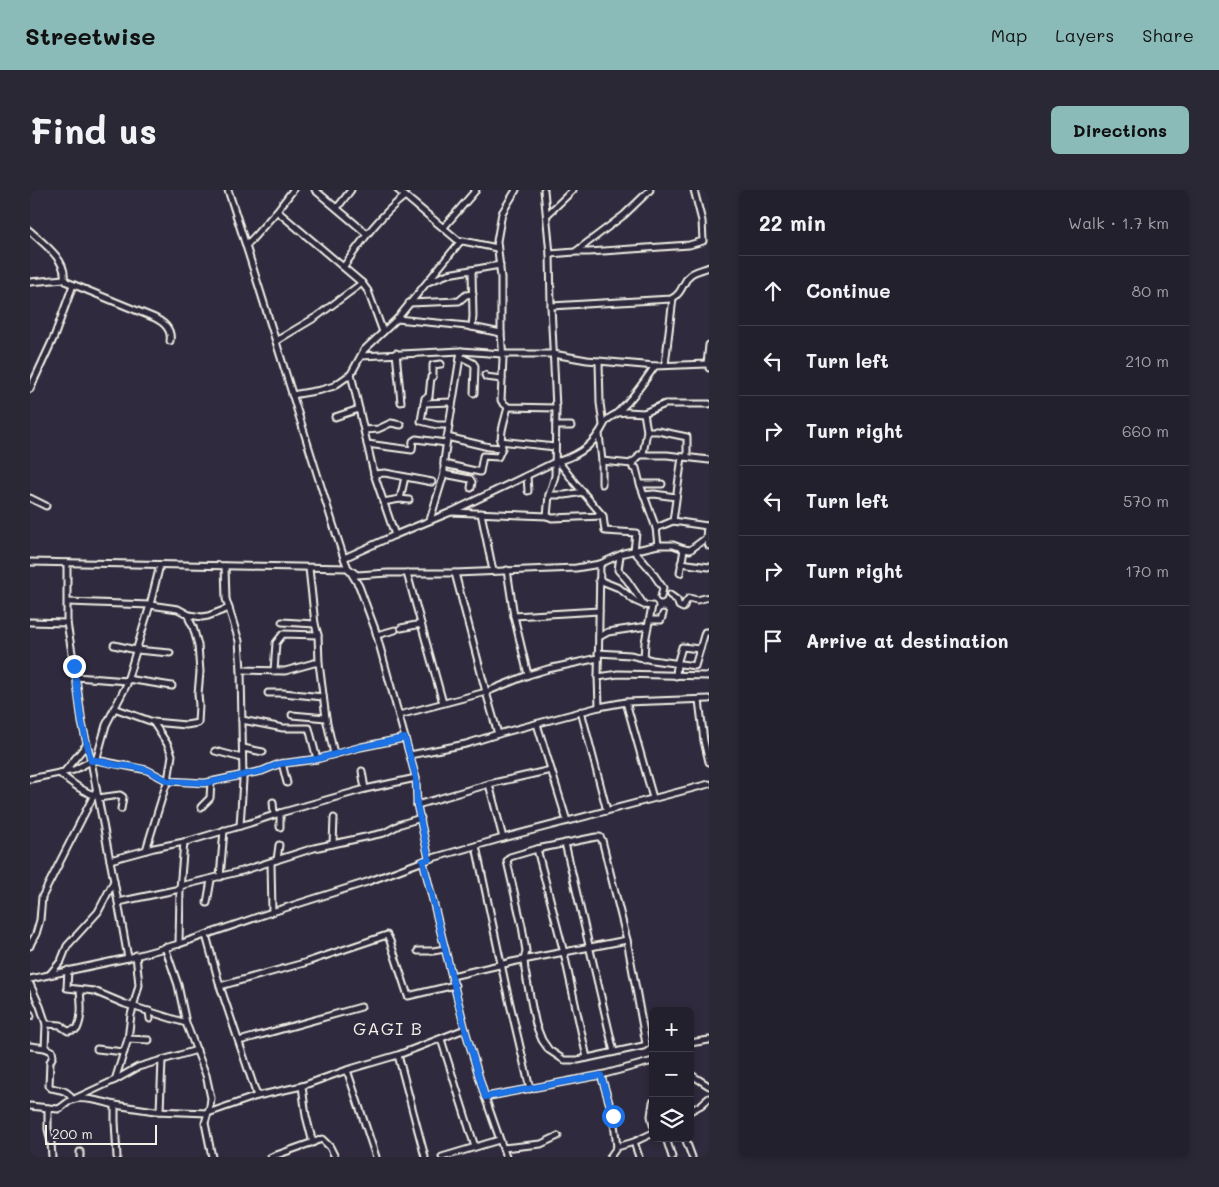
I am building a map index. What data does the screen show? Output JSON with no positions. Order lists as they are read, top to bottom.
{
  "districts": ["GAGI B"],
  "scale_bar": "200 m",
  "page": {
    "header": "Streetwise",
    "nav": ["Map", "Layers", "Share"],
    "buttons": "Directions",
    "title": "Find us",
    "heading": ["22 min", "Walk · 1.7 km"],
    "list": [
      ["Continue", "80 m"],
      ["Turn left", "210 m"],
      ["Turn right", "660 m"],
      ["Turn left", "570 m"],
      ["Turn right", "170 m"],
      "Arrive at destination"
    ],
    "map_buttons": ["+", "−"],
    "scale": "200 m"
  }
}
